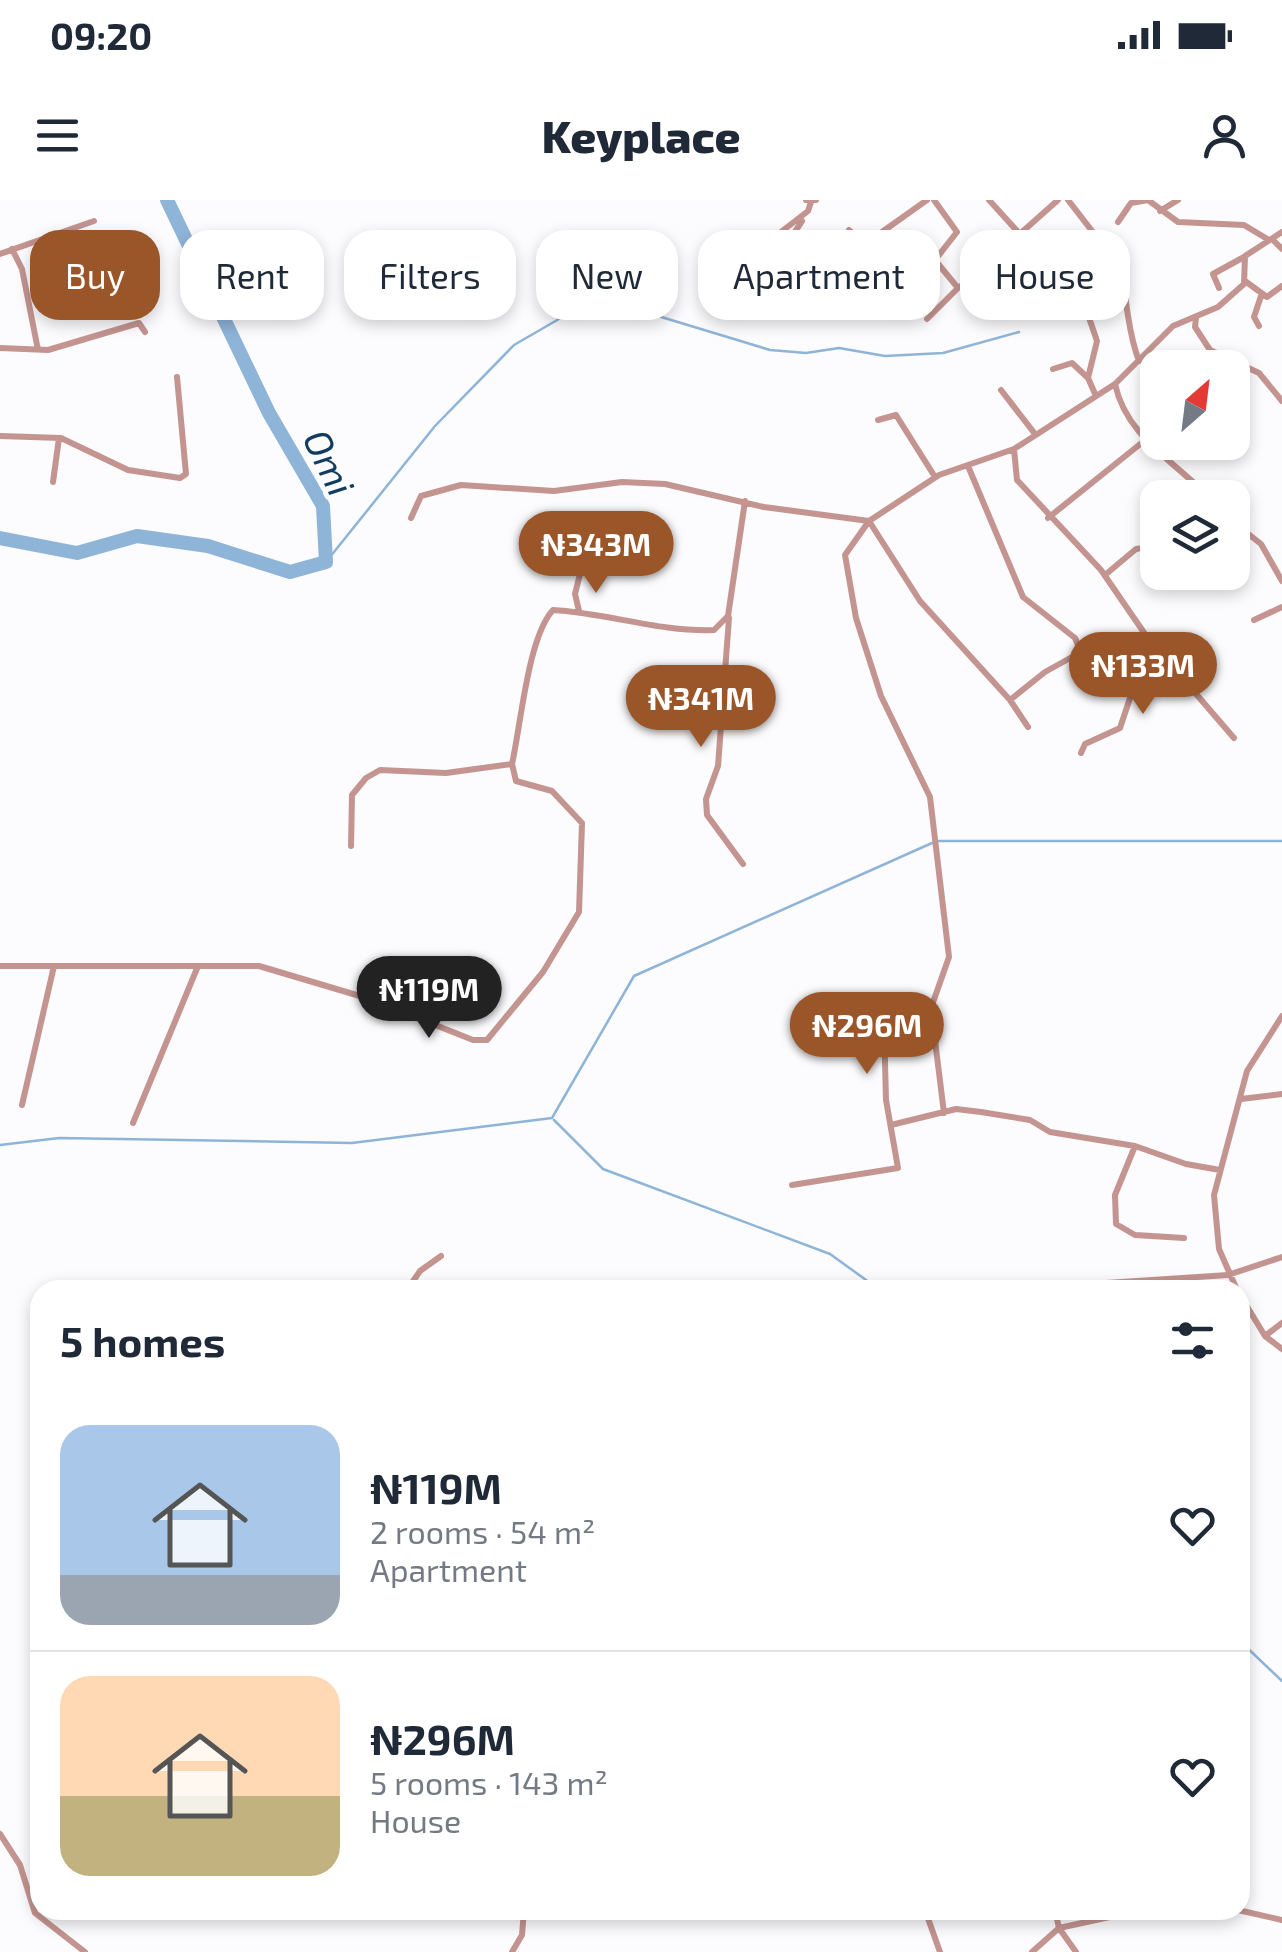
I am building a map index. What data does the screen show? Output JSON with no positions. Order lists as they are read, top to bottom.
{
  "water": ["Omi"],
  "north": "top right",
  "page": {
    "status": "09:20",
    "header": "Keyplace",
    "chip": [
      "Buy",
      "Rent",
      "Filters",
      "New",
      "Apartment",
      "House"
    ],
    "price": [
      "₦343M",
      "₦133M",
      "₦341M",
      "₦119M",
      "₦296M"
    ],
    "heading": "5 homes",
    "list": [
      {
        "name": "₦119M",
        "note": "2 rooms · 54 m² · Apartment"
      },
      {
        "name": "₦296M",
        "note": "5 rooms · 143 m² · House"
      }
    ]
  }
}
